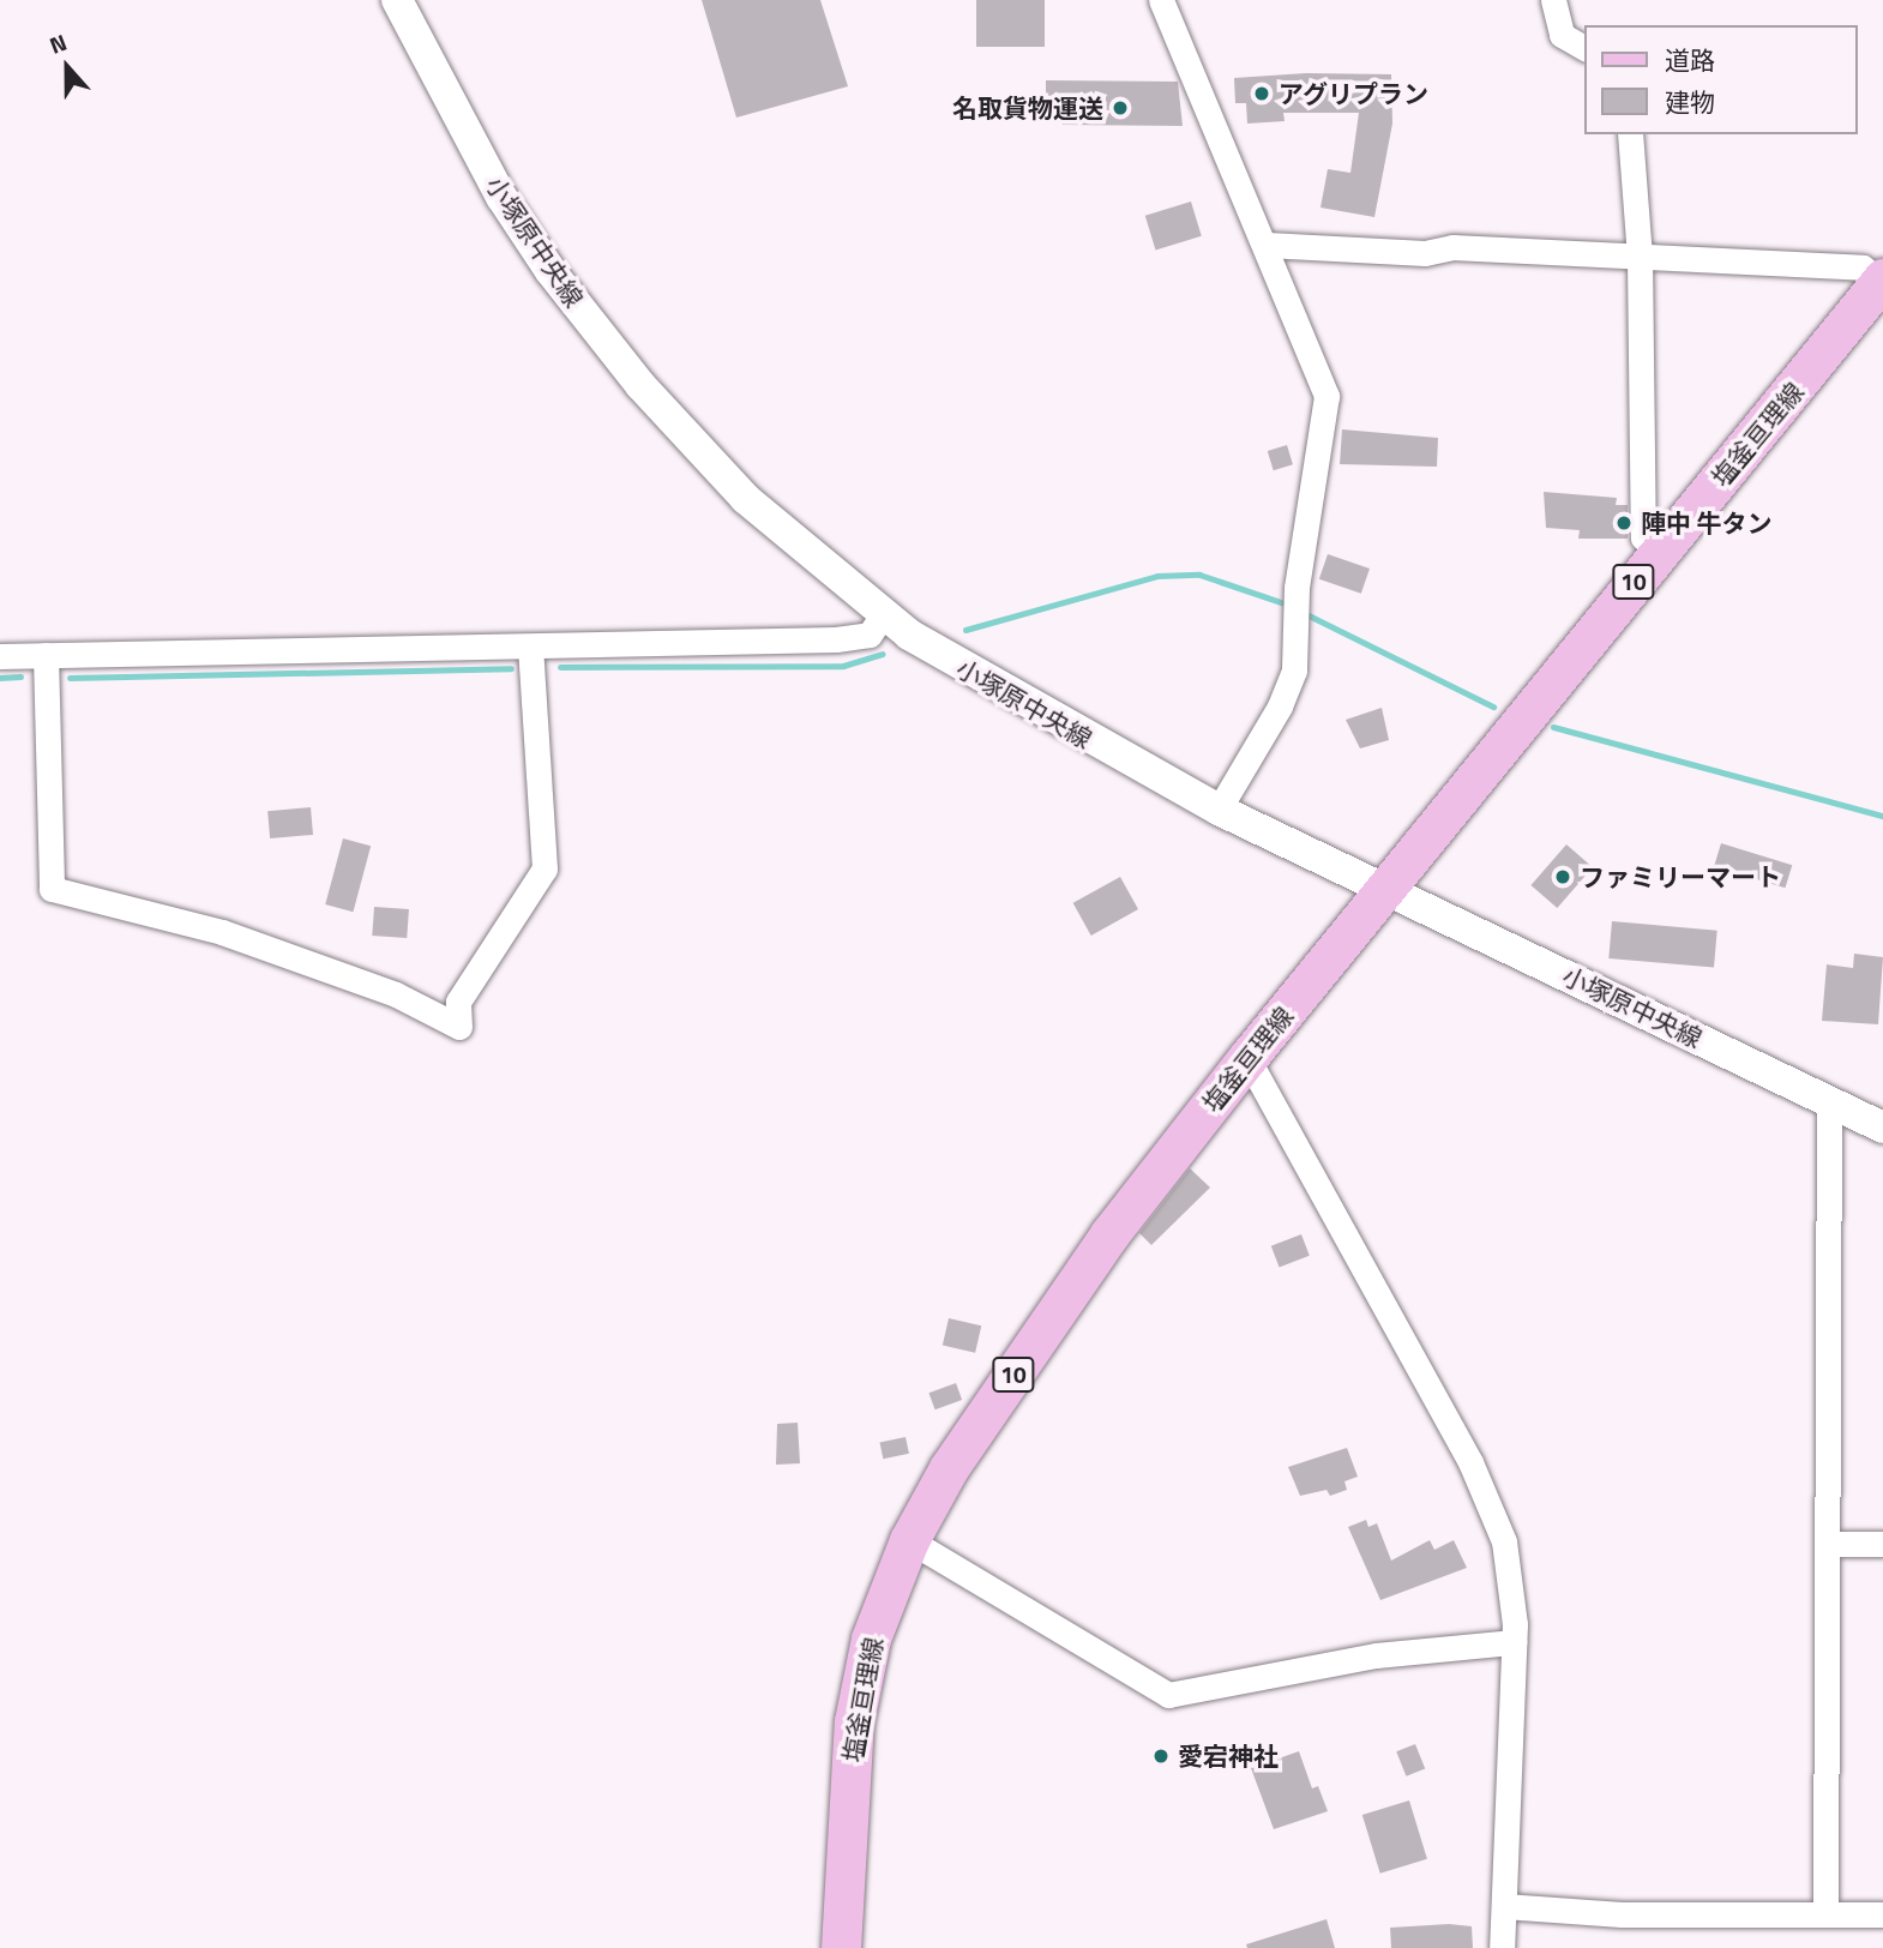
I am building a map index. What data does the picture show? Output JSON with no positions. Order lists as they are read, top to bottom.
{
  "streets": {
    "main road": ["塩釜亘理線", "10"],
    "street": ["小塚原中央線"]
  },
  "crossings": [
    ["小塚原中央線", "塩釜亘理線"]
  ],
  "places": [
    "アグリプラン",
    "名取貨物運送",
    "陣中 牛タン",
    "ファミリーマート",
    "愛宕神社"
  ],
  "legend": ["道路", "建物"],
  "north": "top"
}
